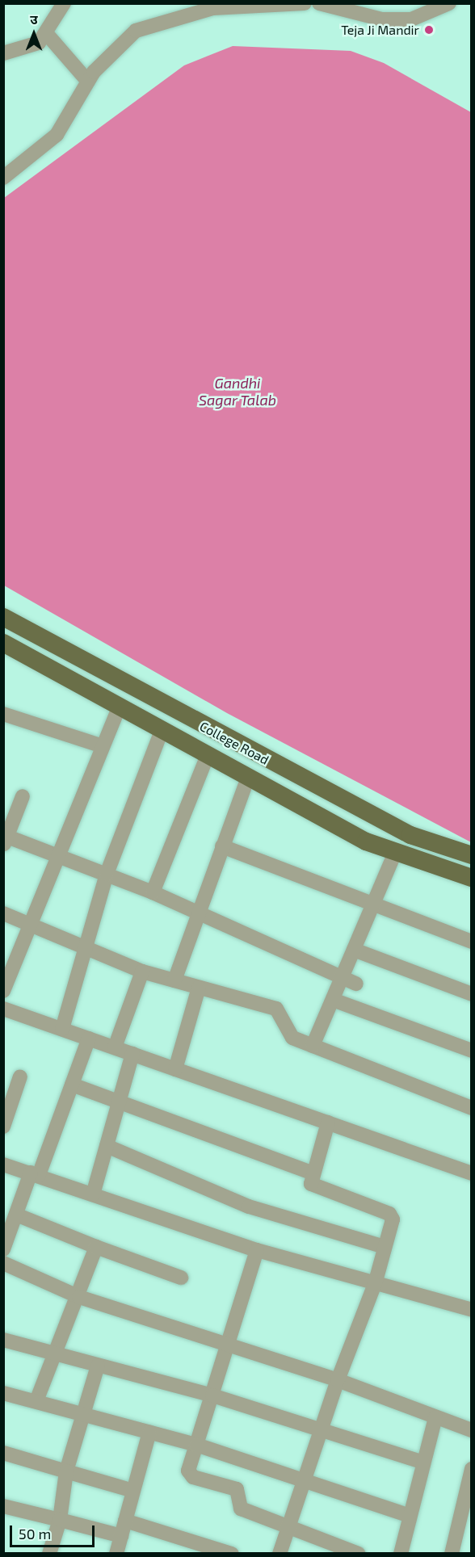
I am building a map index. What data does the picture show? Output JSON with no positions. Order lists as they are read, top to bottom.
{
  "streets": {
    "main road": ["College Road"]
  },
  "water": ["Gandhi Sagar Talab"],
  "places": ["Teja Ji Mandir"],
  "scale_bar": "50 m",
  "north": "top"
}
